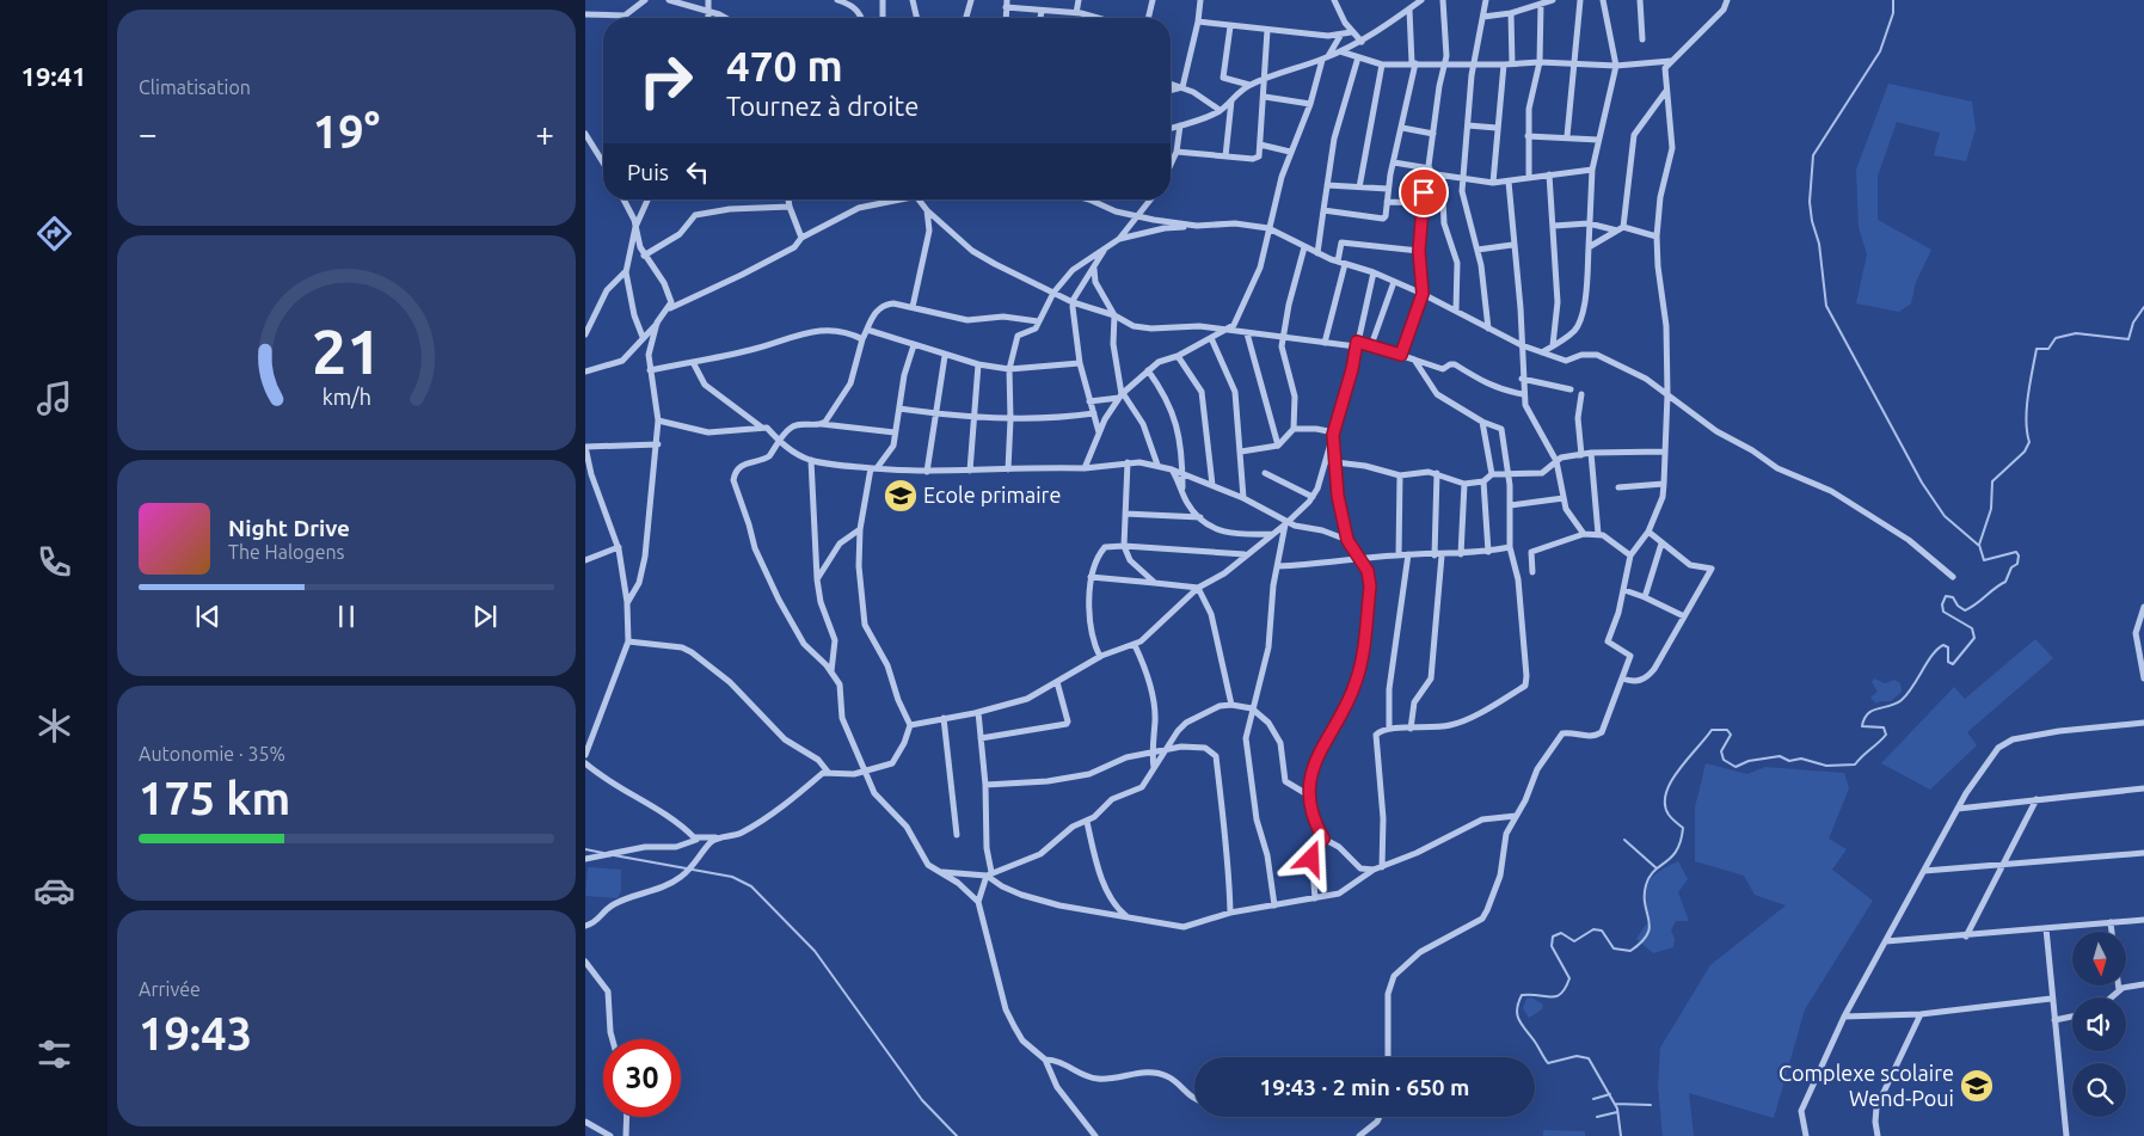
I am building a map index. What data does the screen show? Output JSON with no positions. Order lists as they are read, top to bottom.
{
  "places": {
    "school or university": ["Ecole primaire", "Complexe scolaire Wend-Poui"]
  },
  "north": "bottom",
  "page": {
    "tabs": "19:41",
    "tile": [
      "Climatisation",
      ["Autonomie · 35%", "175 km"],
      ["Arrivée", "19:43"]
    ],
    "turn": ["470 m", "Tournez à droite"],
    "heat": ["−", "19°", "+"],
    "then": "Puis",
    "song": ["Night Drive", "The Halogens"],
    "limit": "30",
    "trip": "19:43 · 2 min · 650 m",
    "gauge": ["21", "km/h"]
  }
}
